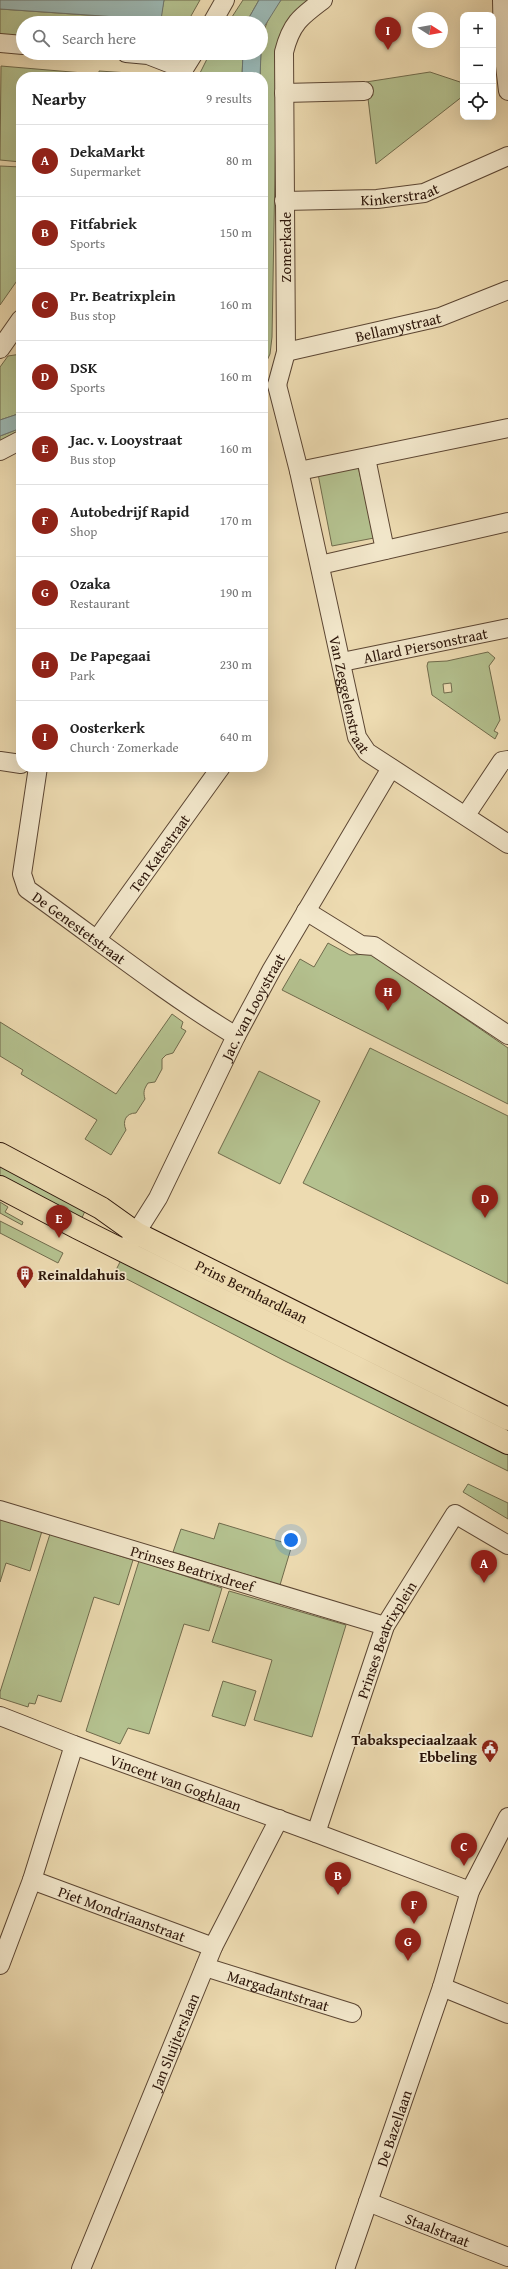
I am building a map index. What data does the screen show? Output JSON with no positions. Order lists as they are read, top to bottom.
{
  "streets": {
    "main road": ["Prins Bernhardlaan"],
    "street": [
      "Kinkerstraat",
      "Zomerkade",
      "Bellamystraat",
      "Allard Piersonstraat",
      "Van Zeggelenstraat",
      "Ten Katestraat",
      "De Genestetstraat",
      "Jac. van Looystraat",
      "Prinses Beatrixdreef",
      "Prinses Beatrixplein",
      "Vincent van Goghlaan",
      "Piet Mondriaanstraat",
      "Margadantstraat",
      "Jan Sluijterslaan",
      "De Bazellaan",
      "Staalstraat"
    ]
  },
  "crossings": [
    ["Kinkerstraat", "Zomerkade"],
    ["Zomerkade", "Bellamystraat"],
    ["Zomerkade", "Van Zeggelenstraat"],
    ["Allard Piersonstraat", "Van Zeggelenstraat"],
    ["Van Zeggelenstraat", "Jac. van Looystraat"],
    ["Ten Katestraat", "De Genestetstraat"],
    ["De Genestetstraat", "Jac. van Looystraat"],
    ["Jac. van Looystraat", "Prins Bernhardlaan"],
    ["Prinses Beatrixdreef", "Prinses Beatrixplein"],
    ["Vincent van Goghlaan", "Jan Sluijterslaan"],
    ["Piet Mondriaanstraat", "Jan Sluijterslaan"],
    ["Margadantstraat", "Jan Sluijterslaan"],
    ["De Bazellaan", "Staalstraat"]
  ],
  "places": {
    "building": ["Reinaldahuis"],
    "public building": ["Tabakspeciaalzaak Ebbeling"]
  },
  "north": "right",
  "page": {
    "map_buttons": ["+", "−"],
    "search": "Search here",
    "pins": [
      "I",
      "H",
      "D",
      "E",
      "A",
      "C",
      "B",
      "F",
      "G"
    ],
    "heading": ["Nearby", "9 results"],
    "list": [
      {
        "mark": "A",
        "name": "DekaMarkt",
        "note": "Supermarket",
        "value": "80 m"
      },
      {
        "mark": "B",
        "name": "Fitfabriek",
        "note": "Sports",
        "value": "150 m"
      },
      {
        "mark": "C",
        "name": "Pr. Beatrixplein",
        "note": "Bus stop",
        "value": "160 m"
      },
      {
        "mark": "D",
        "name": "DSK",
        "note": "Sports",
        "value": "160 m"
      },
      {
        "mark": "E",
        "name": "Jac. v. Looystraat",
        "note": "Bus stop",
        "value": "160 m"
      },
      {
        "mark": "F",
        "name": "Autobedrijf Rapid",
        "note": "Shop",
        "value": "170 m"
      },
      {
        "mark": "G",
        "name": "Ozaka",
        "note": "Restaurant",
        "value": "190 m"
      },
      {
        "mark": "H",
        "name": "De Papegaai",
        "note": "Park",
        "value": "230 m"
      },
      {
        "mark": "I",
        "name": "Oosterkerk",
        "note": "Church · Zomerkade",
        "value": "640 m"
      }
    ]
  }
}
